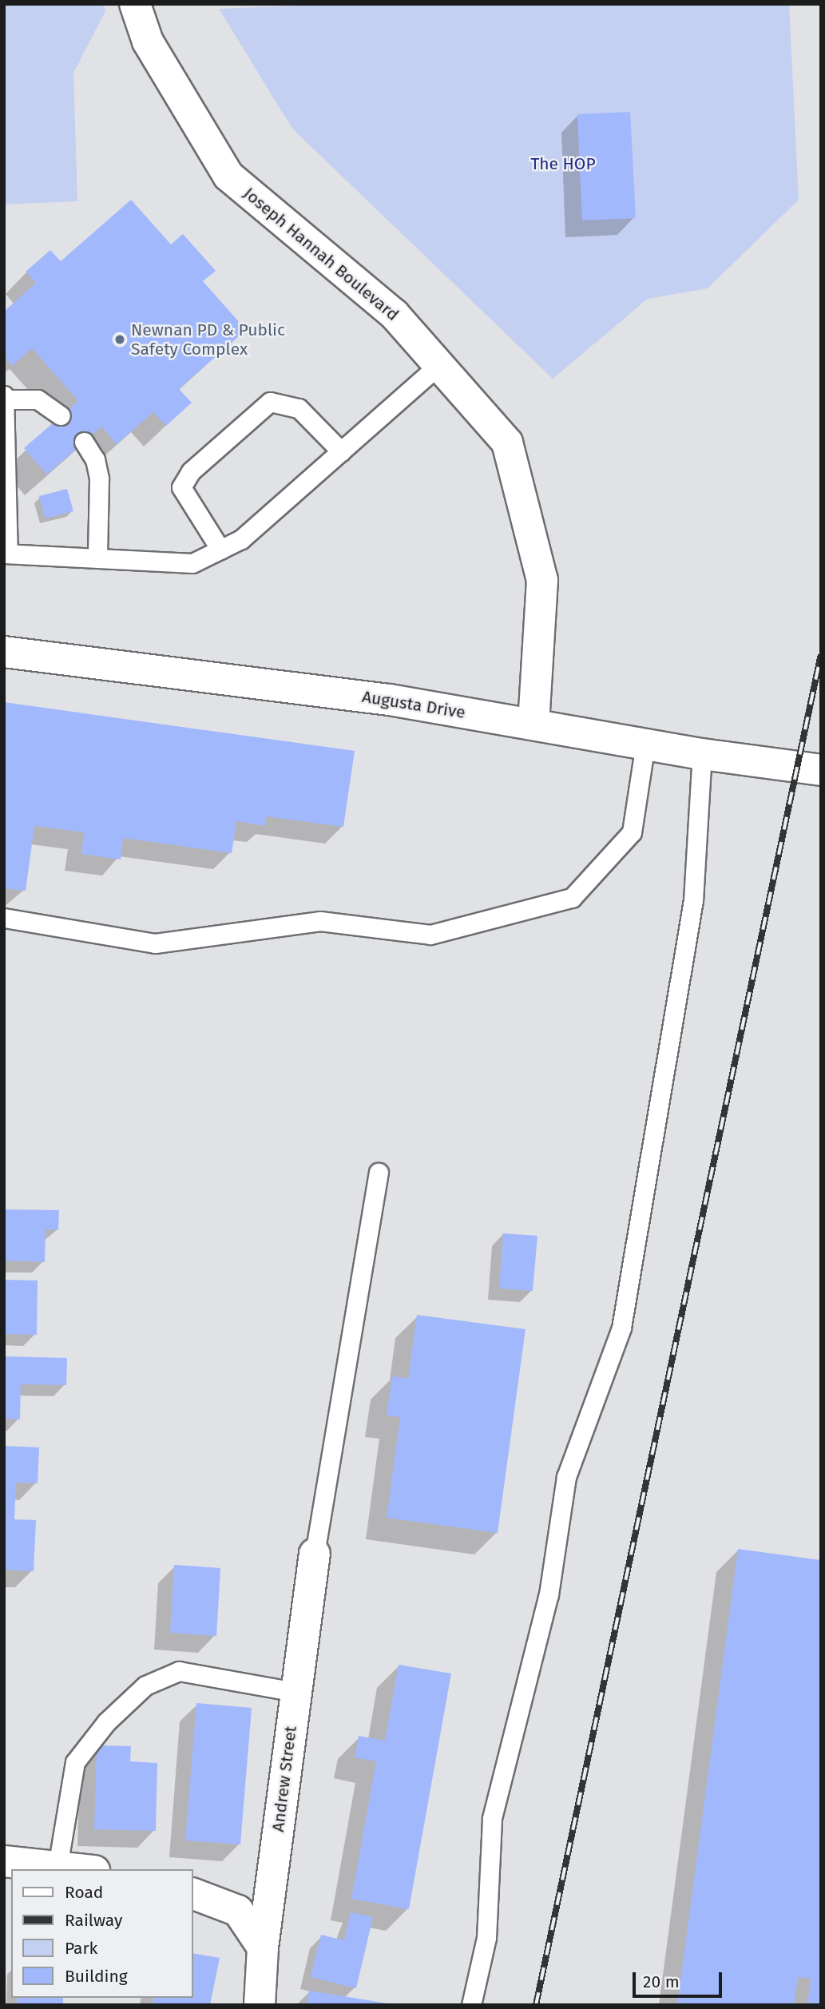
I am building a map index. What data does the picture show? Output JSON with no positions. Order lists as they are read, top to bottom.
{
  "streets": {
    "street": ["Joseph Hannah Boulevard", "Augusta Drive", "Andrew Street"]
  },
  "crossings": [
    ["Joseph Hannah Boulevard", "Augusta Drive"]
  ],
  "parks": ["The HOP"],
  "places": ["Newnan PD & Public Safety Complex"],
  "legend": [
    "Road",
    "Railway",
    "Park",
    "Building"
  ],
  "scale_bar": "20 m"
}
